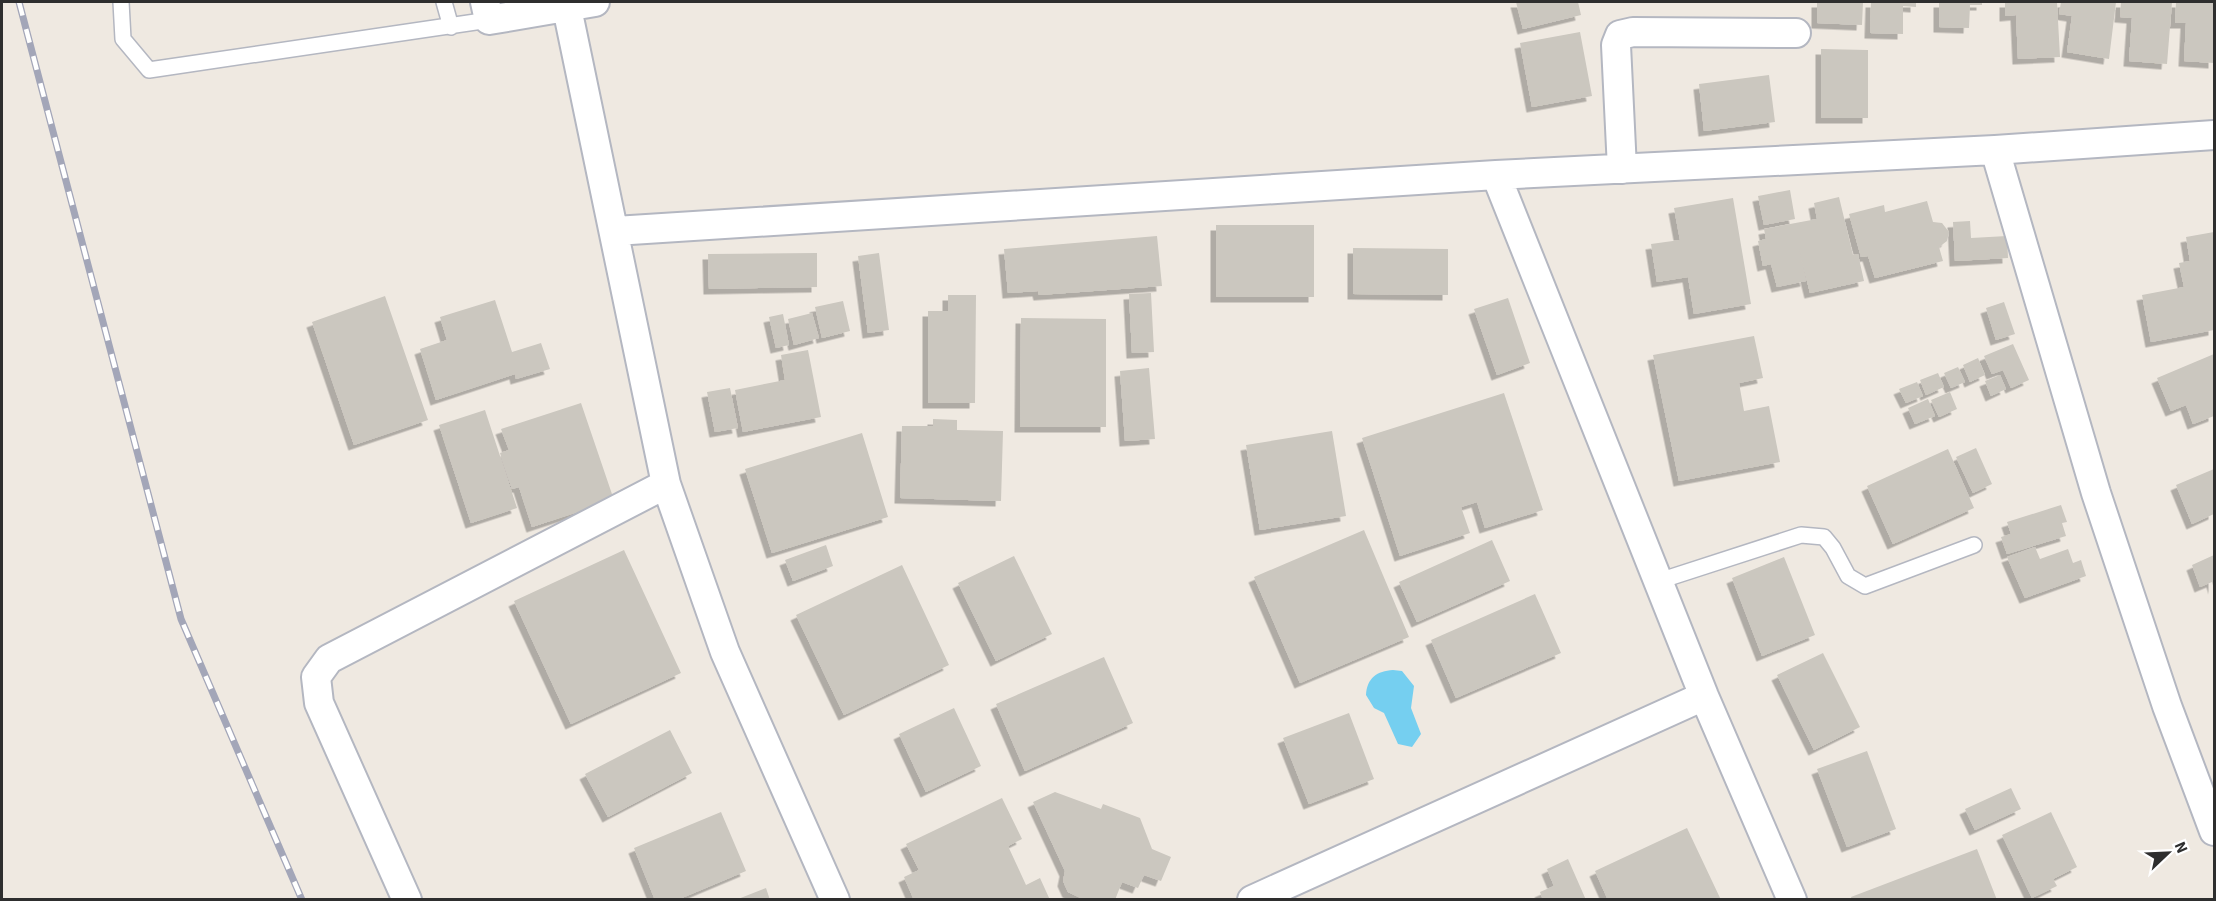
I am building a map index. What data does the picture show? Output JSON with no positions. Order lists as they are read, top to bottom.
{
  "north": "top right"
}
